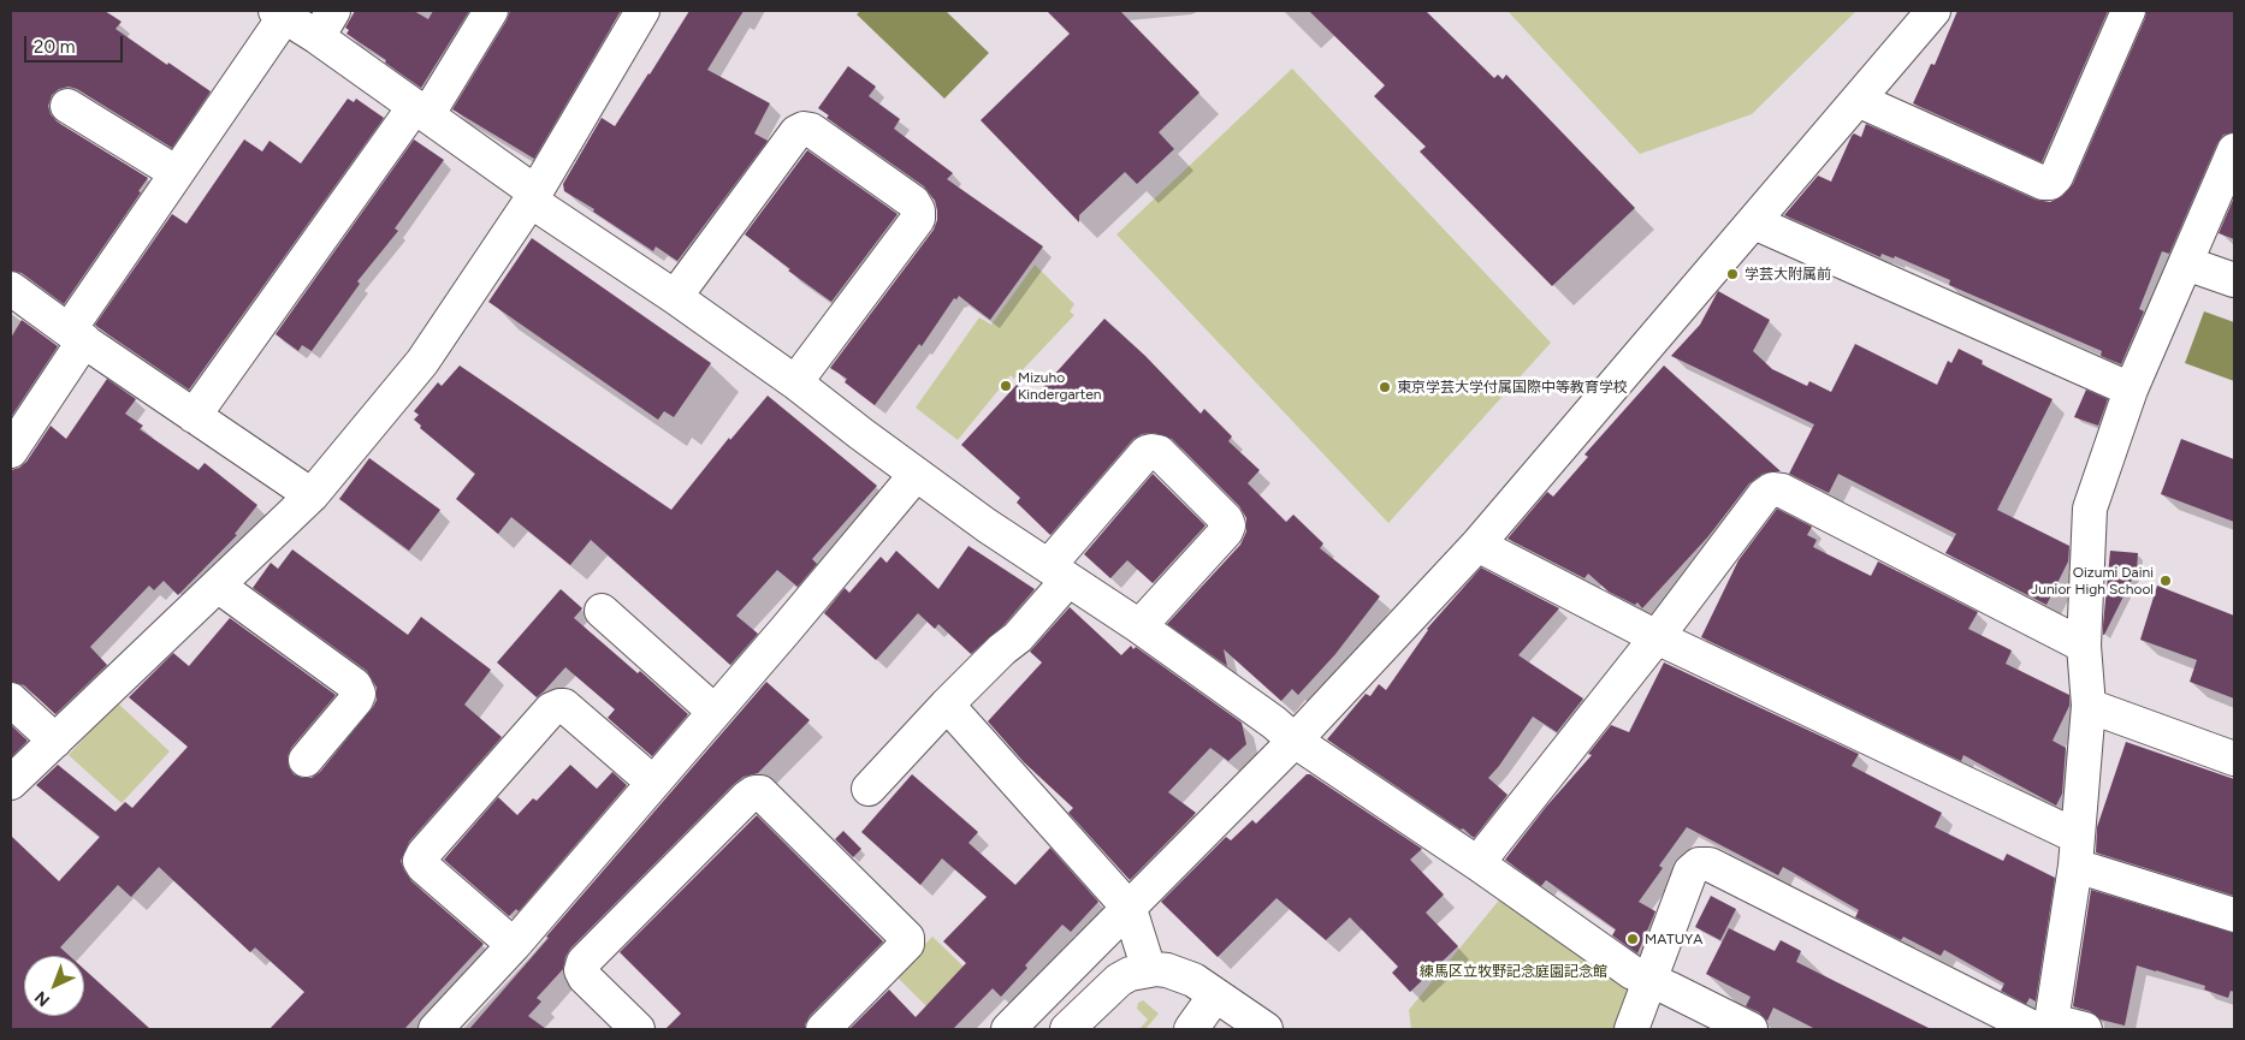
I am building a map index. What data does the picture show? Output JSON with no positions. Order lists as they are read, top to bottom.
{
  "parks": ["練馬区立牧野記念庭園記念館"],
  "places": [
    "学芸大附属前",
    "Mizuho Kindergarten",
    "東京学芸大学付属国際中等教育学校",
    "Oizumi Daini Junior High School",
    "MATUYA"
  ],
  "scale_bar": "20 m",
  "north": "bottom left"
}
